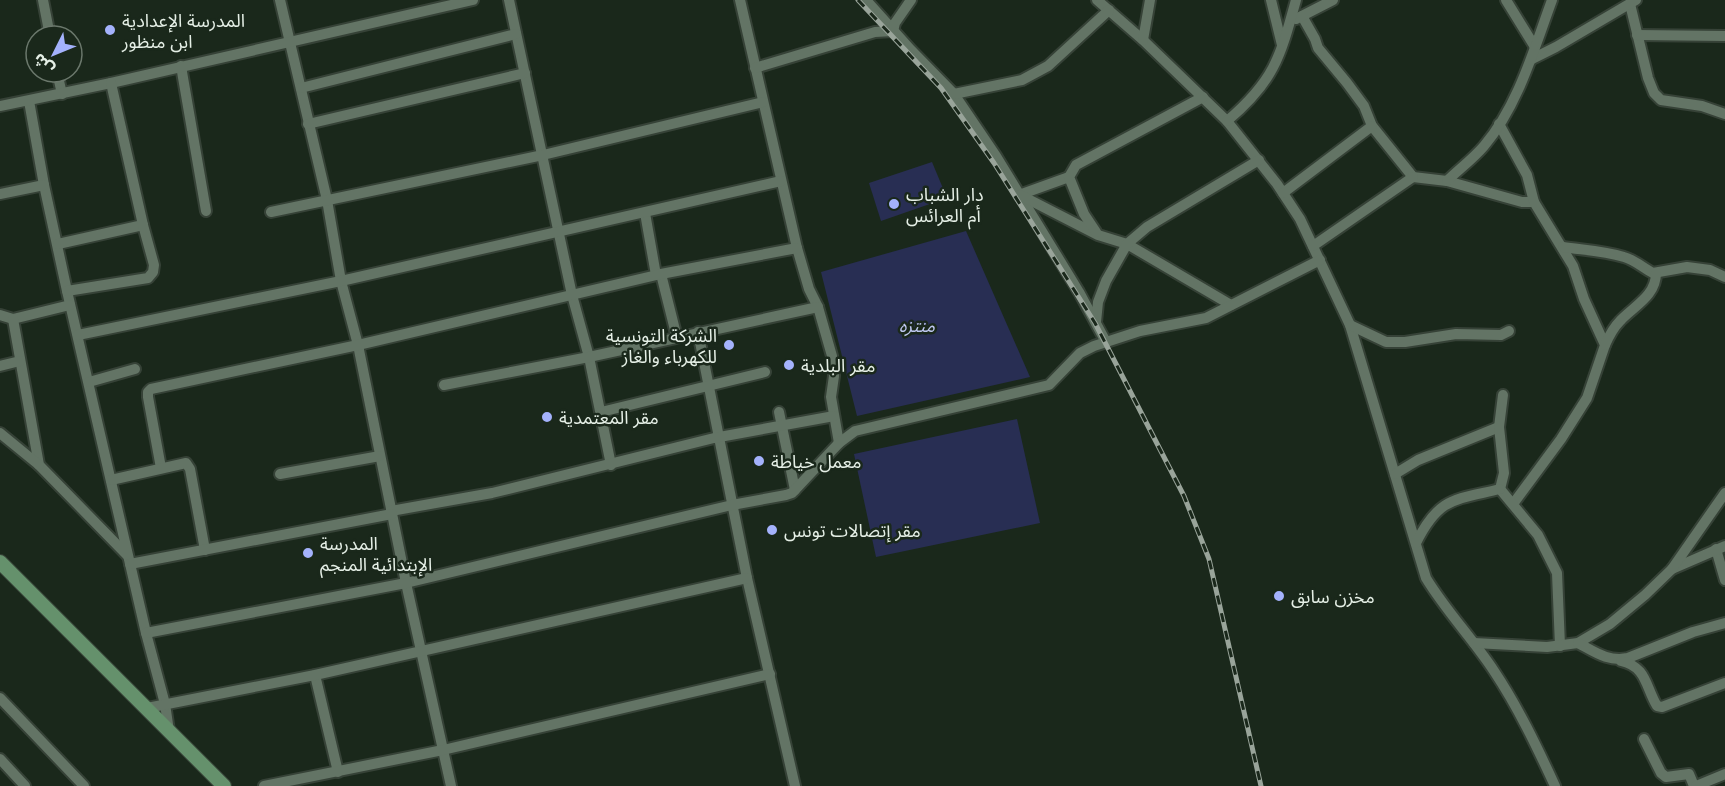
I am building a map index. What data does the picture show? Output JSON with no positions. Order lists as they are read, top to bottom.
{
  "parks": ["منتزه"],
  "places": [
    "المدرسة الإعدادية ابن منظور",
    "دار الشباب أم العرائس",
    "الشركة التونسية للكهرباء والغاز",
    "مقر البلدية",
    "مقر المعتمدية",
    "معمل خياطة",
    "مقر إتصالات تونس",
    "المدرسة الإبتدائية المنجم",
    "مخزن سابق"
  ],
  "north": "bottom left"
}
